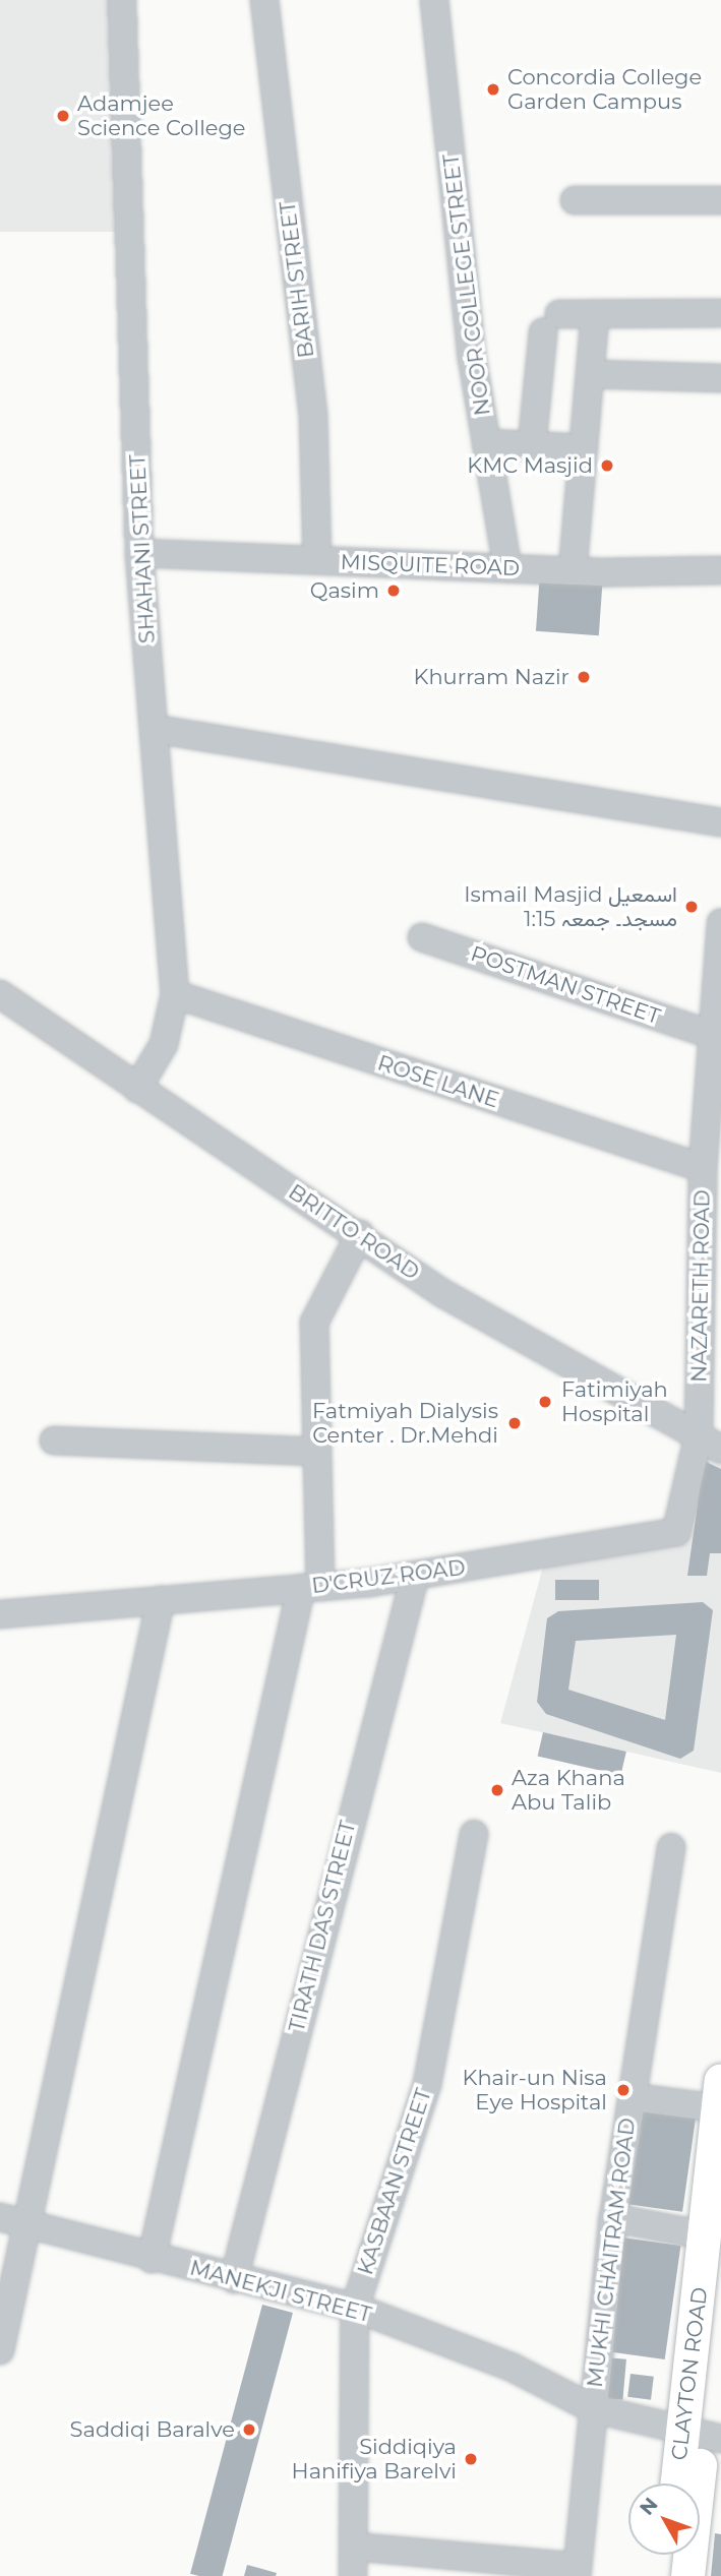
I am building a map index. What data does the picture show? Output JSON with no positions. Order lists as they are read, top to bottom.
{
  "streets": {
    "main road": ["CLAYTON ROAD"],
    "street": [
      "BARIH STREET",
      "NOOR COLLEGE STREET",
      "SHAHANI STREET",
      "MISQUITE ROAD",
      "POSTMAN STREET",
      "ROSE LANE",
      "BRITTO ROAD",
      "NAZARETH ROAD",
      "D'CRUZ ROAD",
      "TIRATH DAS STREET",
      "KASBAAN STREET",
      "MUKHI CHAITRAM ROAD",
      "MANEKJI STREET"
    ]
  },
  "crossings": [
    ["BARIH STREET", "MISQUITE ROAD"],
    ["NOOR COLLEGE STREET", "MISQUITE ROAD"],
    ["SHAHANI STREET", "MISQUITE ROAD"],
    ["SHAHANI STREET", "ROSE LANE"],
    ["SHAHANI STREET", "BRITTO ROAD"],
    ["POSTMAN STREET", "NAZARETH ROAD"],
    ["ROSE LANE", "NAZARETH ROAD"],
    ["BRITTO ROAD", "NAZARETH ROAD"],
    ["BRITTO ROAD", "D'CRUZ ROAD"],
    ["NAZARETH ROAD", "D'CRUZ ROAD"],
    ["D'CRUZ ROAD", "TIRATH DAS STREET"],
    ["TIRATH DAS STREET", "MANEKJI STREET"],
    ["KASBAAN STREET", "MANEKJI STREET"],
    ["MUKHI CHAITRAM ROAD", "MANEKJI STREET"],
    ["MANEKJI STREET", "CLAYTON ROAD"]
  ],
  "places": [
    "Concordia College Garden Campus",
    "Adamjee Science College",
    "KMC Masjid",
    "Qasim",
    "Khurram Nazir",
    "Ismail Masjid اسمعیل مسجد۔ جمعہ 1:15",
    "Fatimiyah Hospital",
    "Fatmiyah Dialysis Center . Dr.Mehdi",
    "Aza Khana Abu Talib",
    "Khair-un Nisa Eye Hospital",
    "Saddiqi Baralve",
    "Siddiqiya Hanifiya Barelvi"
  ],
  "north": "top left"
}
